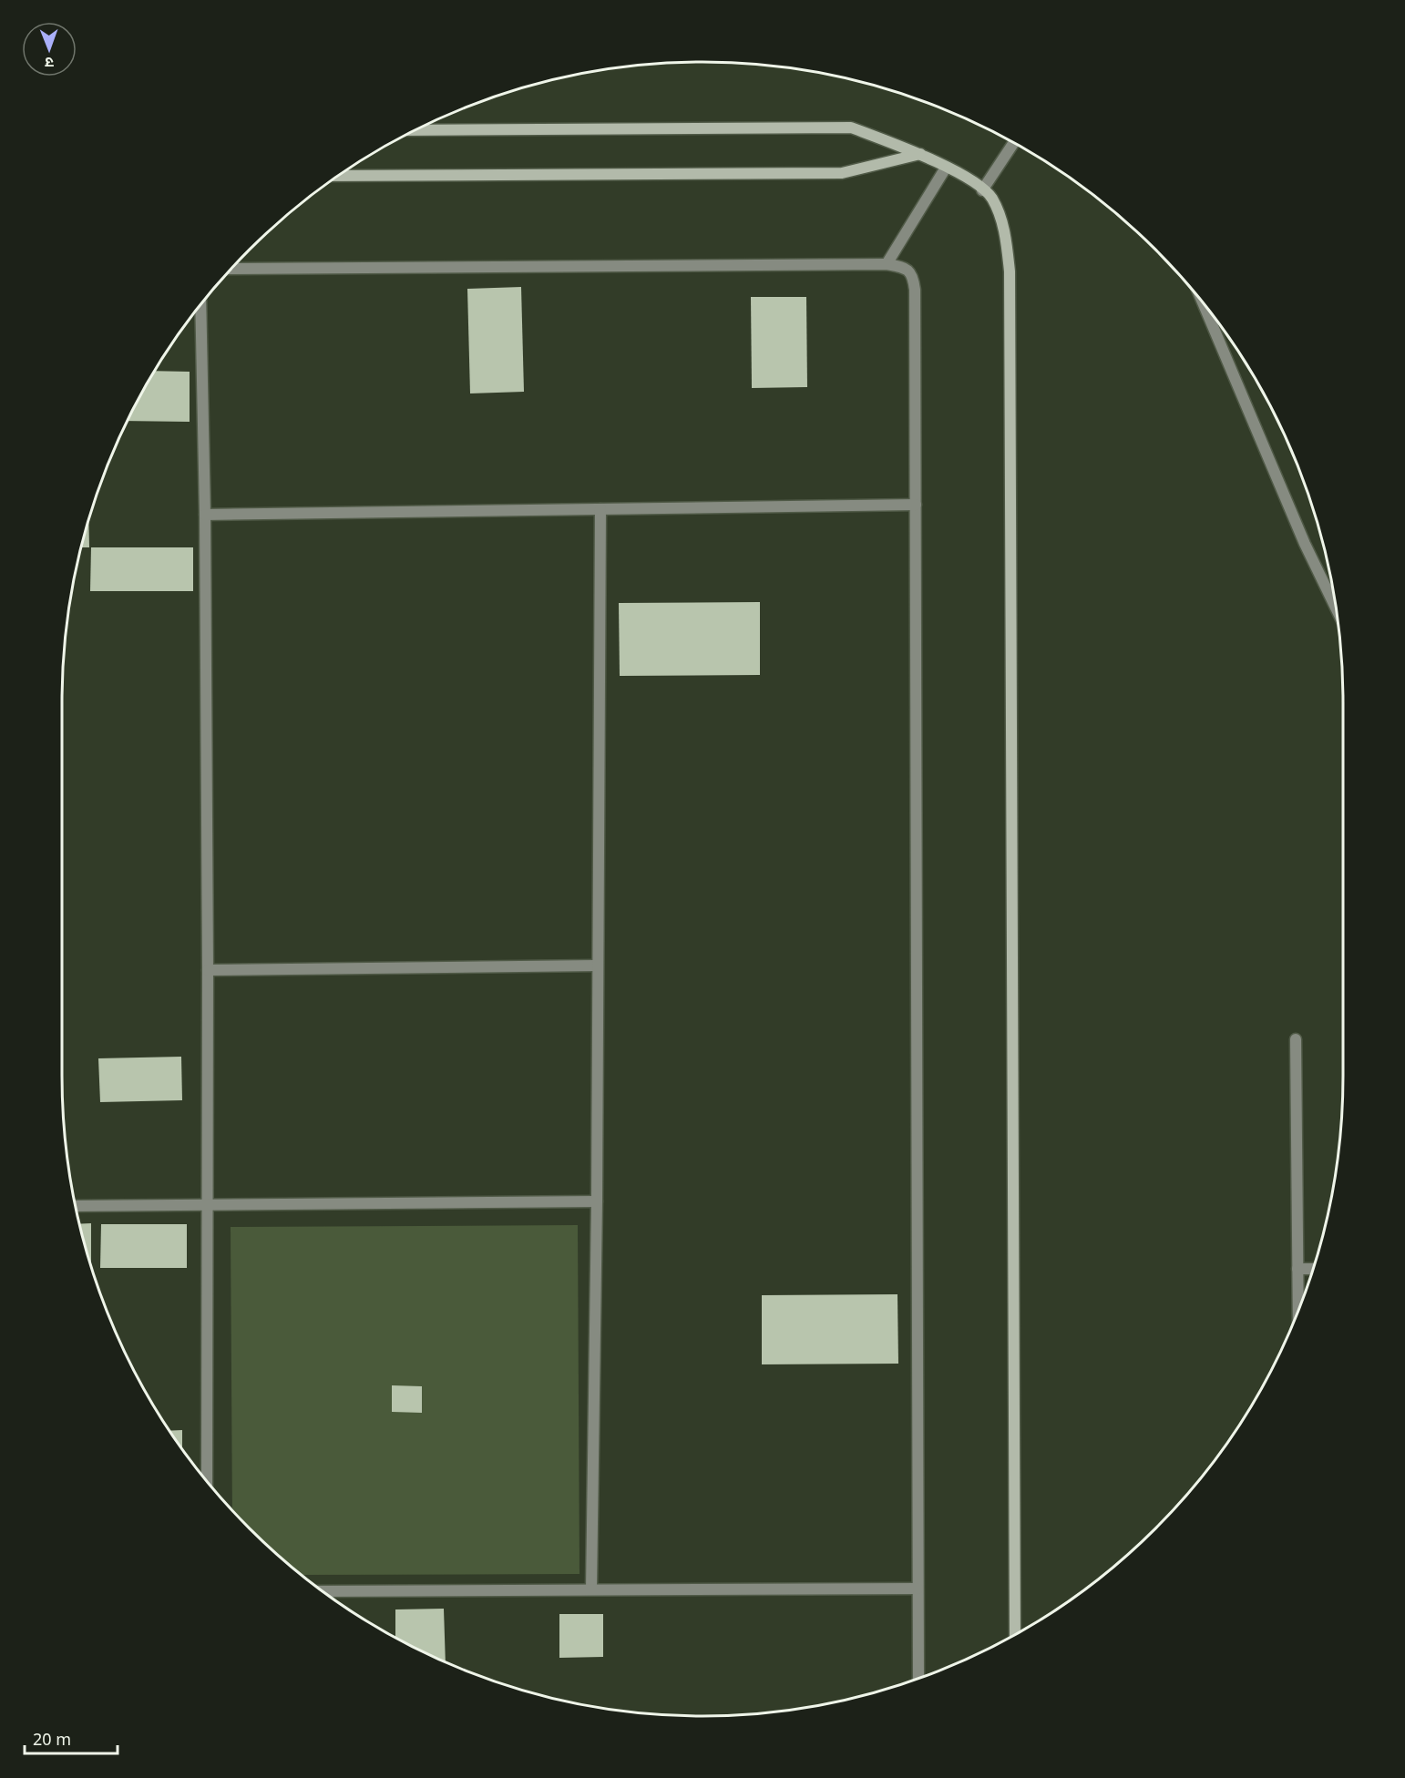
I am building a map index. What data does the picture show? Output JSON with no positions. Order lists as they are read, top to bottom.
{
  "scale_bar": "20 m",
  "north": "bottom"
}
